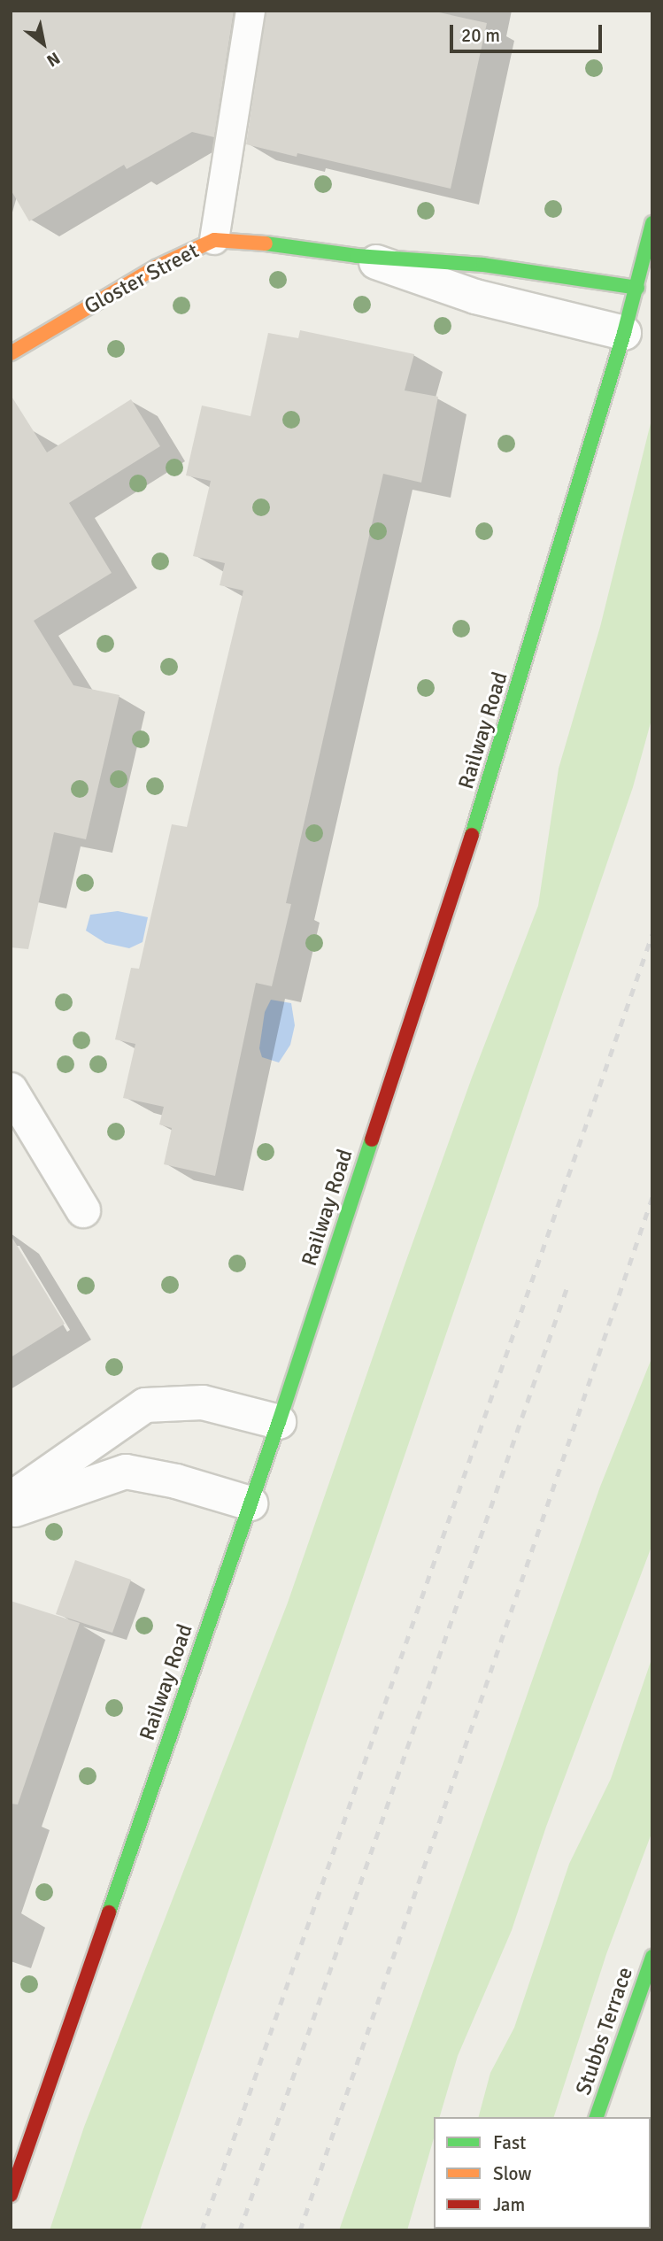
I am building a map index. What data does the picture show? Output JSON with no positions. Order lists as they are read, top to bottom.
{
  "streets": {
    "main road": ["Gloster Street", "Railway Road", "Stubbs Terrace"]
  },
  "crossings": [
    ["Gloster Street", "Railway Road"]
  ],
  "legend": ["Fast", "Slow", "Jam"],
  "scale_bar": "20 m",
  "north": "bottom right"
}
